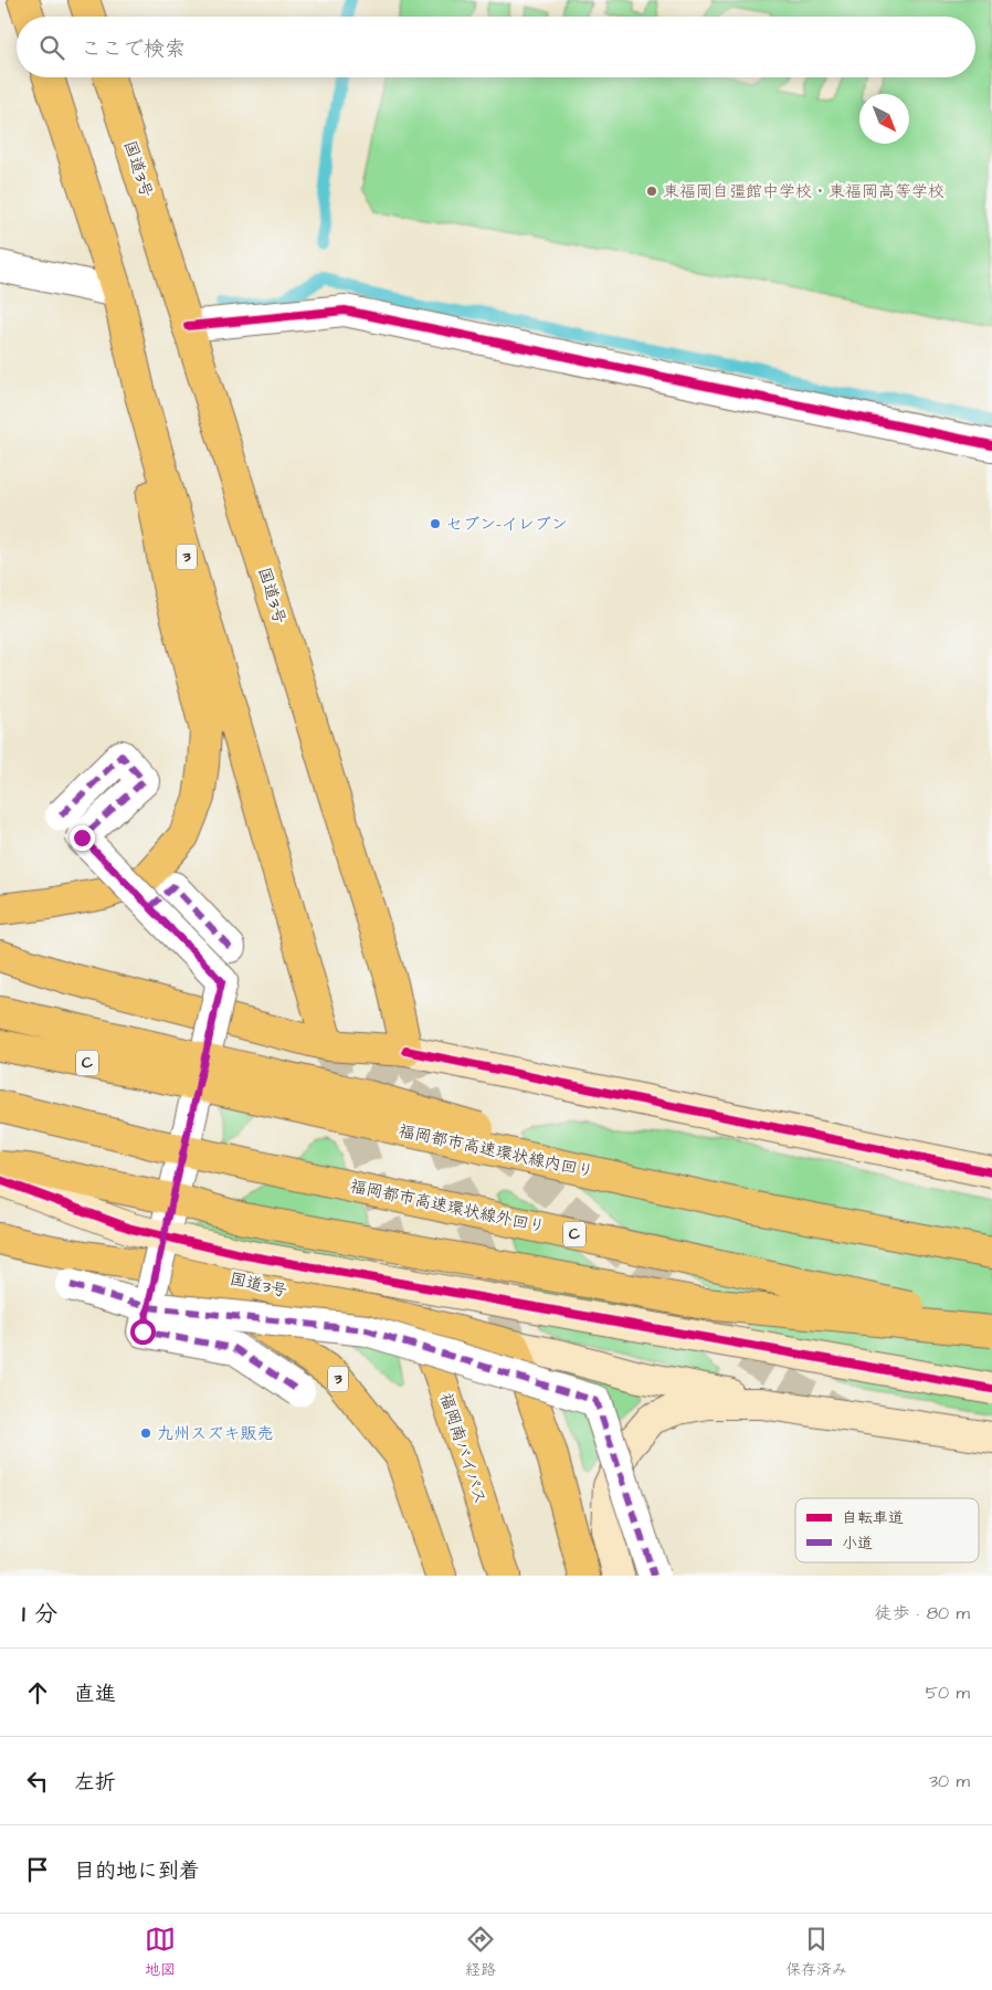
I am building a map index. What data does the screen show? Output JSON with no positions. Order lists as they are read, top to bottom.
{
  "streets": {
    "highway": [
      "国道3号",
      "3",
      "C",
      "福岡都市高速環状線内回り",
      "福岡都市高速環状線外回り",
      "福岡南バイパス"
    ]
  },
  "crossings": [
    ["国道3号", "3"],
    ["国道3号", "福岡南バイパス"]
  ],
  "places": ["東福岡自彊館中学校・東福岡高等学校", "セブン-イレブン", "九州スズキ販売"],
  "legend": ["自転車道", "小道"],
  "north": "bottom right",
  "page": {
    "search": "ここで検索",
    "heading": ["1 分", "徒歩 · 80 m"],
    "list": [
      ["直進", "50 m"],
      ["左折", "30 m"],
      "目的地に到着"
    ],
    "nav": ["地図", "経路", "保存済み"]
  }
}
